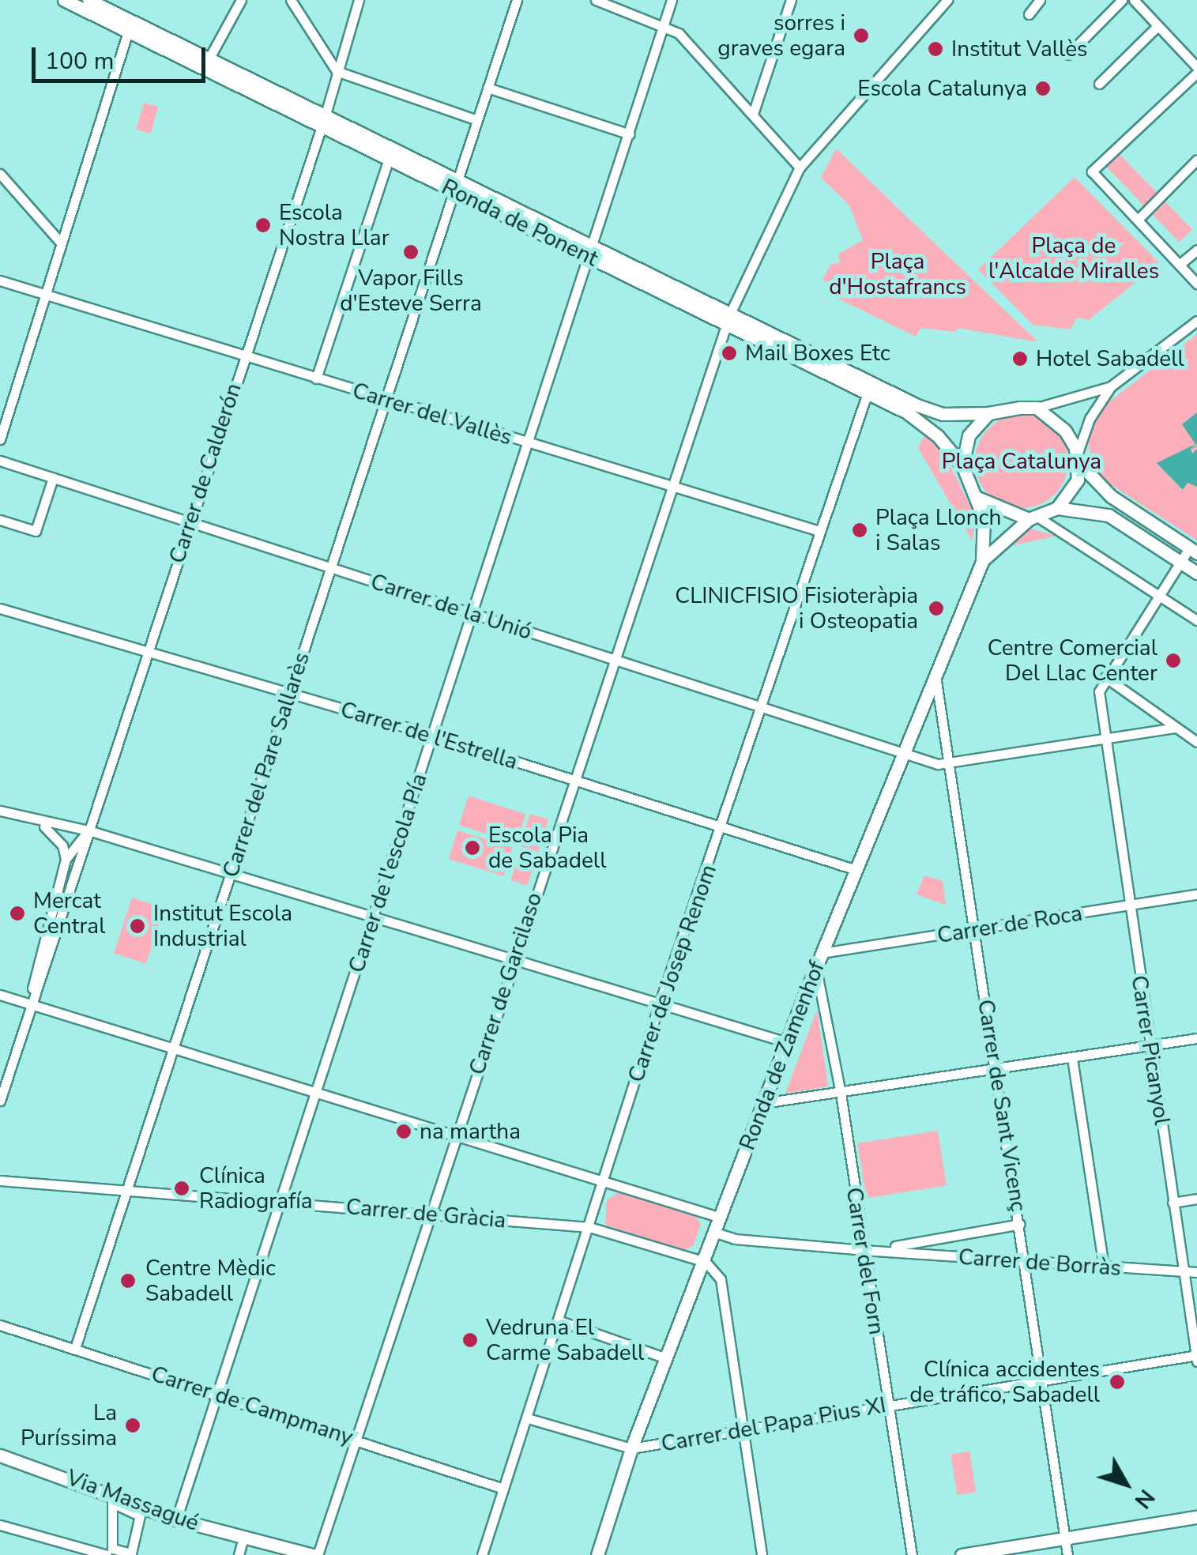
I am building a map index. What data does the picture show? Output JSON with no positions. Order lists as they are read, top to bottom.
{
  "streets": {
    "main road": ["Ronda de Ponent", "Ronda de Zamenhof", "Via Massagué"],
    "street": [
      "Carrer del Vallès",
      "Carrer de Calderón",
      "Carrer de la Unió",
      "Carrer de l'Estrella",
      "Carrer del Pare Sallarès",
      "Carrer de l'escola Pía",
      "Carrer de Roca",
      "Carrer de Josep Renom",
      "Carrer de Garcilaso",
      "Carrer Picanyol",
      "Carrer de Sant Vicenç",
      "Carrer de Gràcia",
      "Carrer del Forn",
      "Carrer de Borràs",
      "Carrer de Campmany",
      "Carrer del Papa Pius XI"
    ]
  },
  "crossings": [
    ["Ronda de Ponent", "Carrer de Calderón"],
    ["Ronda de Ponent", "Carrer del Pare Sallarès"],
    ["Ronda de Ponent", "Carrer de l'escola Pía"],
    ["Ronda de Ponent", "Carrer de Josep Renom"],
    ["Ronda de Ponent", "Carrer de Garcilaso"],
    ["Ronda de Ponent", "Ronda de Zamenhof"],
    ["Carrer del Vallès", "Carrer de Calderón"],
    ["Carrer del Vallès", "Carrer del Pare Sallarès"],
    ["Carrer del Vallès", "Carrer de l'escola Pía"],
    ["Carrer del Vallès", "Carrer de Josep Renom"],
    ["Carrer del Vallès", "Carrer de Garcilaso"],
    ["Carrer de Calderón", "Carrer de la Unió"],
    ["Carrer de Calderón", "Carrer de l'Estrella"],
    ["Carrer de la Unió", "Carrer del Pare Sallarès"],
    ["Carrer de la Unió", "Carrer de l'escola Pía"],
    ["Carrer de la Unió", "Carrer de Josep Renom"],
    ["Carrer de la Unió", "Carrer de Garcilaso"],
    ["Carrer de la Unió", "Carrer Picanyol"],
    ["Carrer de la Unió", "Ronda de Zamenhof"],
    ["Carrer de la Unió", "Carrer de Sant Vicenç"],
    ["Carrer de l'Estrella", "Carrer del Pare Sallarès"],
    ["Carrer de l'Estrella", "Carrer de l'escola Pía"],
    ["Carrer de l'Estrella", "Carrer de Josep Renom"],
    ["Carrer de l'Estrella", "Carrer de Garcilaso"],
    ["Carrer de l'Estrella", "Ronda de Zamenhof"],
    ["Carrer del Pare Sallarès", "Carrer de Gràcia"],
    ["Carrer del Pare Sallarès", "Carrer de Campmany"],
    ["Carrer de l'escola Pía", "Carrer de Gràcia"],
    ["Carrer de l'escola Pía", "Carrer de Campmany"],
    ["Carrer de l'escola Pía", "Via Massagué"],
    ["Carrer de Roca", "Carrer Picanyol"],
    ["Carrer de Roca", "Ronda de Zamenhof"],
    ["Carrer de Roca", "Carrer de Sant Vicenç"],
    ["Carrer de Josep Renom", "Carrer de Gràcia"],
    ["Carrer de Josep Renom", "Carrer de Campmany"],
    ["Carrer de Garcilaso", "Carrer de Gràcia"],
    ["Carrer de Garcilaso", "Carrer de Campmany"],
    ["Carrer de Garcilaso", "Via Massagué"],
    ["Carrer Picanyol", "Carrer de Borràs"],
    ["Carrer Picanyol", "Carrer del Papa Pius XI"],
    ["Ronda de Zamenhof", "Carrer de Sant Vicenç"],
    ["Ronda de Zamenhof", "Carrer de Gràcia"],
    ["Ronda de Zamenhof", "Carrer del Forn"],
    ["Ronda de Zamenhof", "Carrer de Borràs"],
    ["Ronda de Zamenhof", "Carrer del Papa Pius XI"],
    ["Carrer de Sant Vicenç", "Carrer de Borràs"],
    ["Carrer de Sant Vicenç", "Carrer del Papa Pius XI"],
    ["Carrer del Forn", "Carrer de Borràs"],
    ["Carrer del Forn", "Carrer del Papa Pius XI"]
  ],
  "parks": ["Plaça de l'Alcalde Miralles", "Plaça d'Hostafrancs", "Plaça Catalunya"],
  "places": [
    "sorres i graves egara",
    "Institut Vallès",
    "Escola Catalunya",
    "Escola Nostra Llar",
    "Vapor Fills d'Esteve Serra",
    "Mail Boxes Etc",
    "Hotel Sabadell",
    "Plaça Llonch i Salas",
    "CLINICFISIO Fisioteràpia i Osteopatia",
    "Centre Comercial Del Llac Center",
    "Escola Pia de Sabadell",
    "Mercat Central",
    "Institut Escola Industrial",
    "na martha",
    "Clínica Radiografía",
    "Centre Mèdic Sabadell",
    "Vedruna El Carme Sabadell",
    "Clínica accidentes de tráfico, Sabadell",
    "La Puríssima"
  ],
  "scale_bar": "100 m",
  "north": "bottom right"
}
